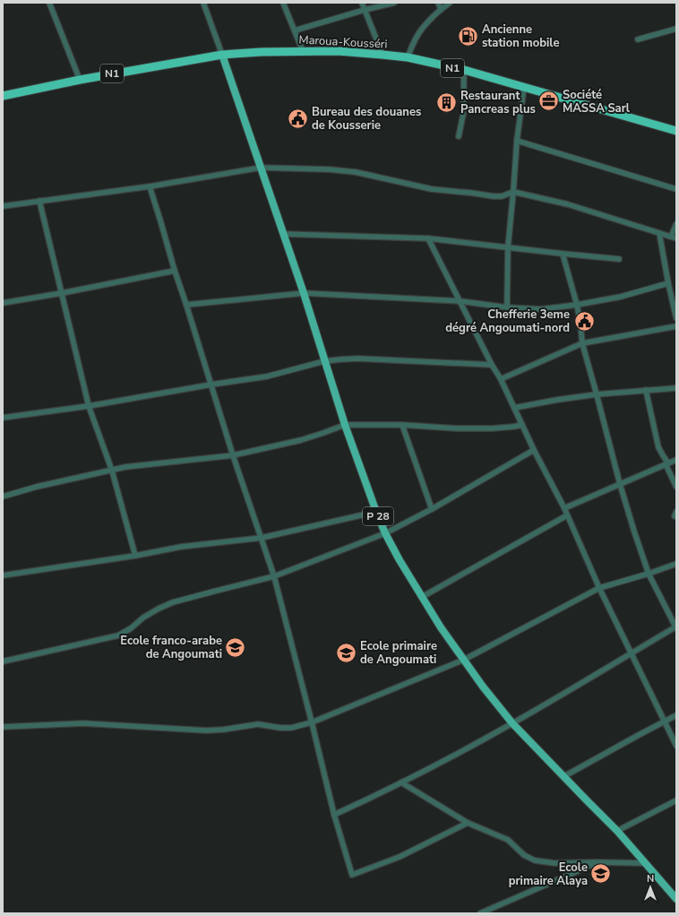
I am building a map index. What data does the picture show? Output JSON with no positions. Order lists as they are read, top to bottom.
{
  "streets": {
    "highway": ["Maroua-Kousséri", "N1"],
    "main road": ["P 28"]
  },
  "crossings": [
    ["Maroua-Kousséri", "P 28"]
  ],
  "places": {
    "fuel station": ["Ancienne station mobile"],
    "office": ["Société MASSA Sarl"],
    "building": ["Restaurant Pancreas plus"],
    "public building": ["Bureau des douanes de Kousserie", "Chefferie 3eme dégré Angoumati-nord"],
    "school or university": ["Ecole franco-arabe de Angoumati", "Ecole primaire de Angoumati", "Ecole primaire Alaya"]
  },
  "north": "top"
}
